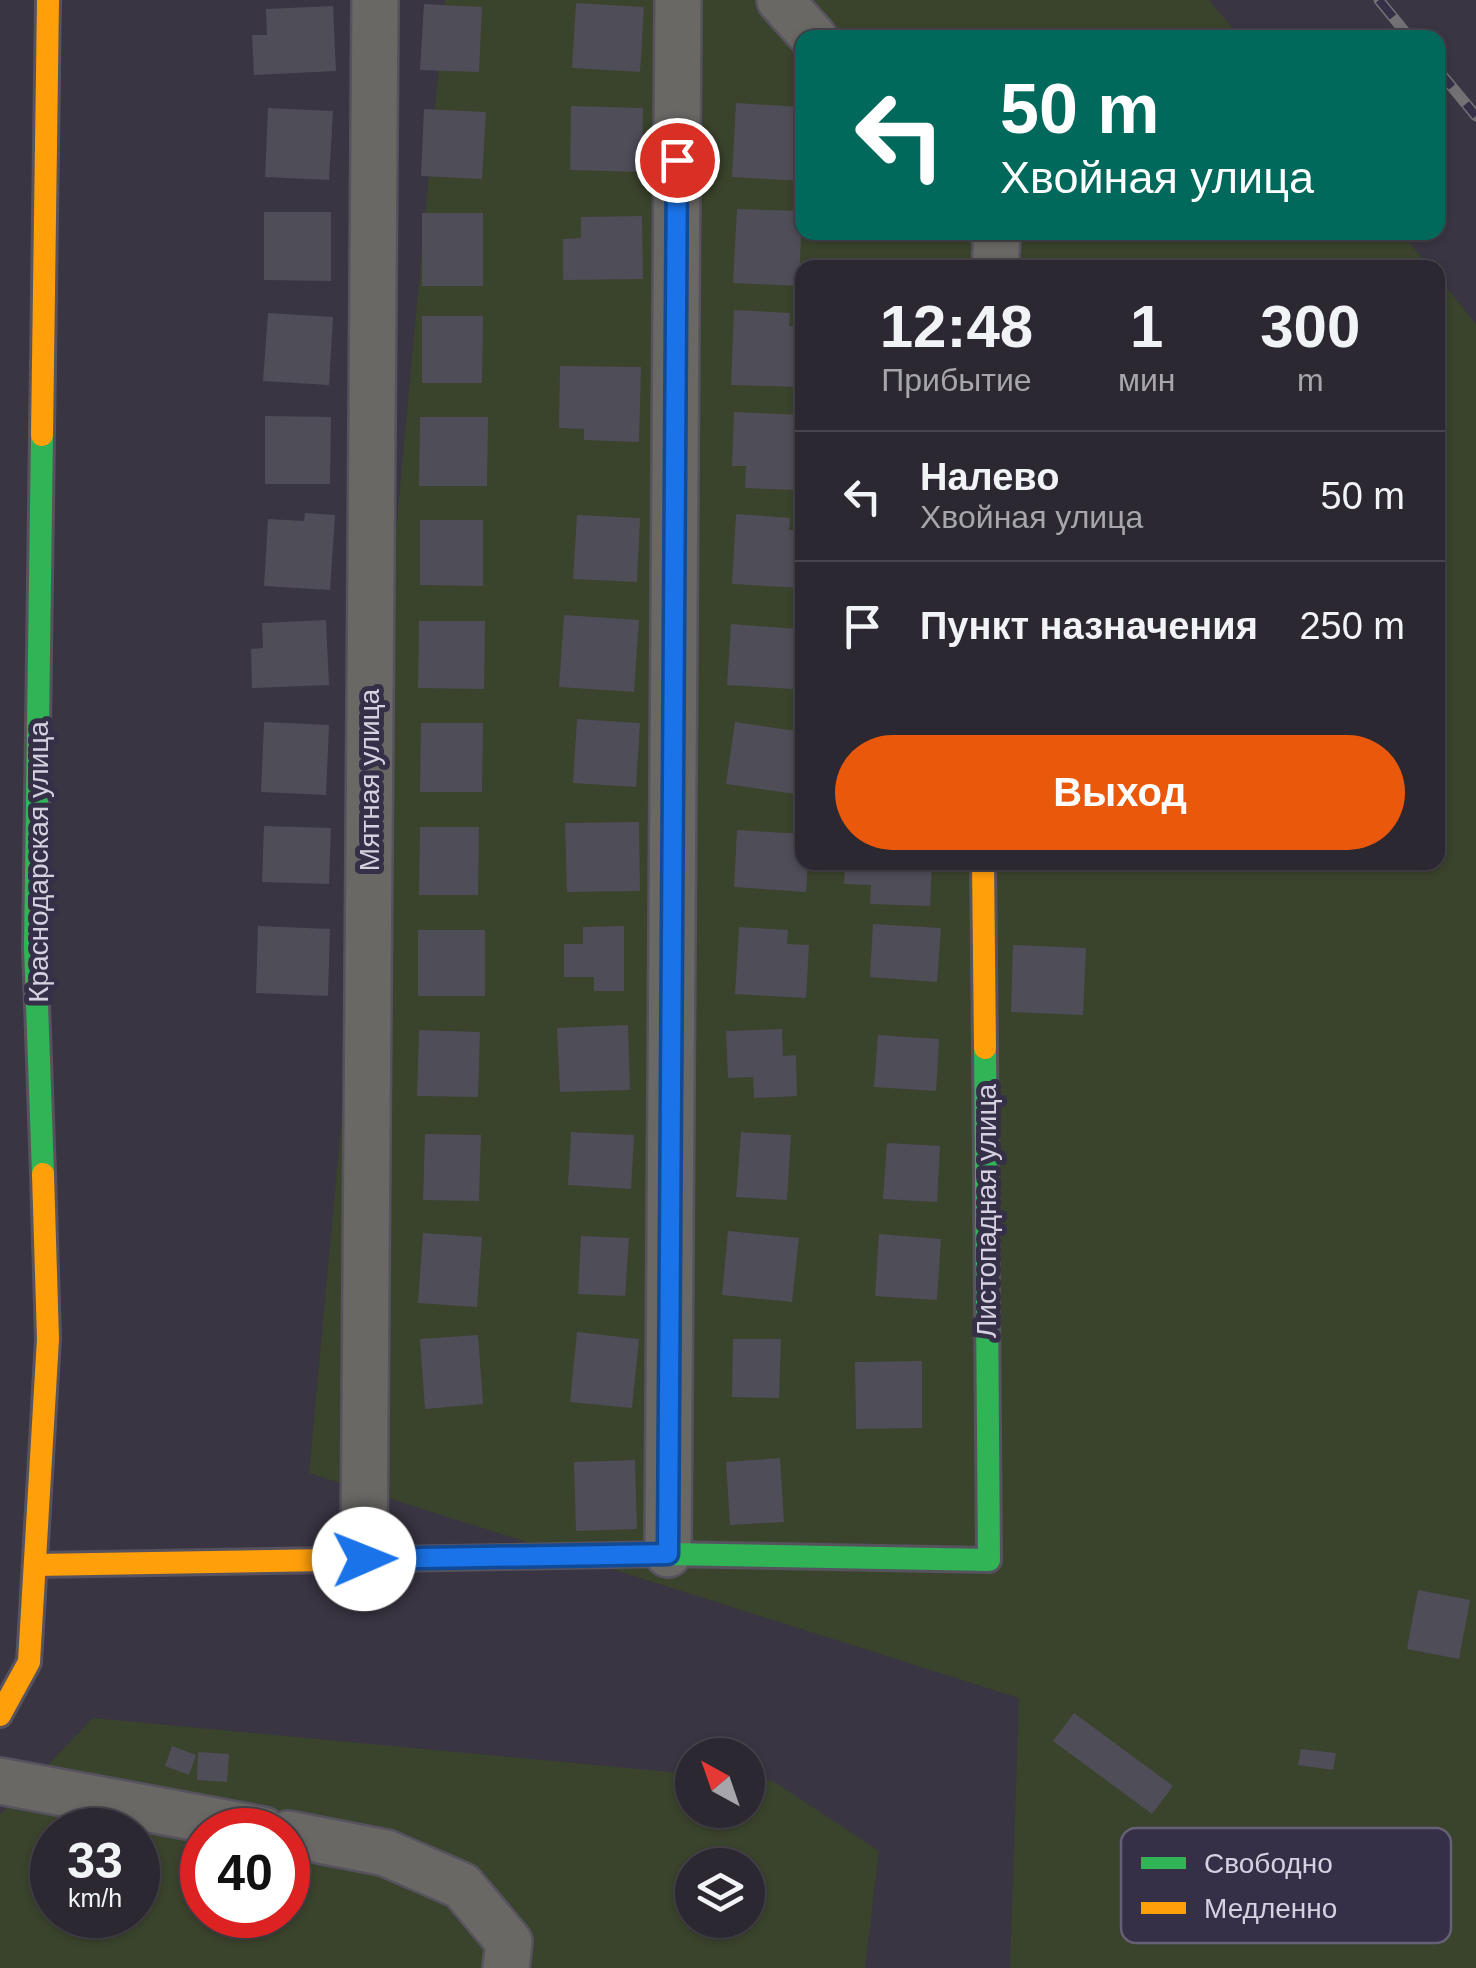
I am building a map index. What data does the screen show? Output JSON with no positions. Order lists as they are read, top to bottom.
{
  "streets": {
    "street": ["Мятная улица", "Краснодарская улица", "Листопадная улица"]
  },
  "legend": ["Свободно", "Медленно"],
  "north": "top left",
  "page": {
    "turn": ["50 m", "Хвойная улица"],
    "eta": [
      "12:48",
      "Прибытие",
      "1",
      "мин",
      "300",
      "m"
    ],
    "list": [
      {
        "name": "Налево",
        "note": "Хвойная улица",
        "value": "50 m"
      },
      {
        "name": "Пункт назначения",
        "value": "250 m"
      }
    ],
    "buttons": "Выход",
    "speed": "33 km/h",
    "limit": "40"
  }
}
